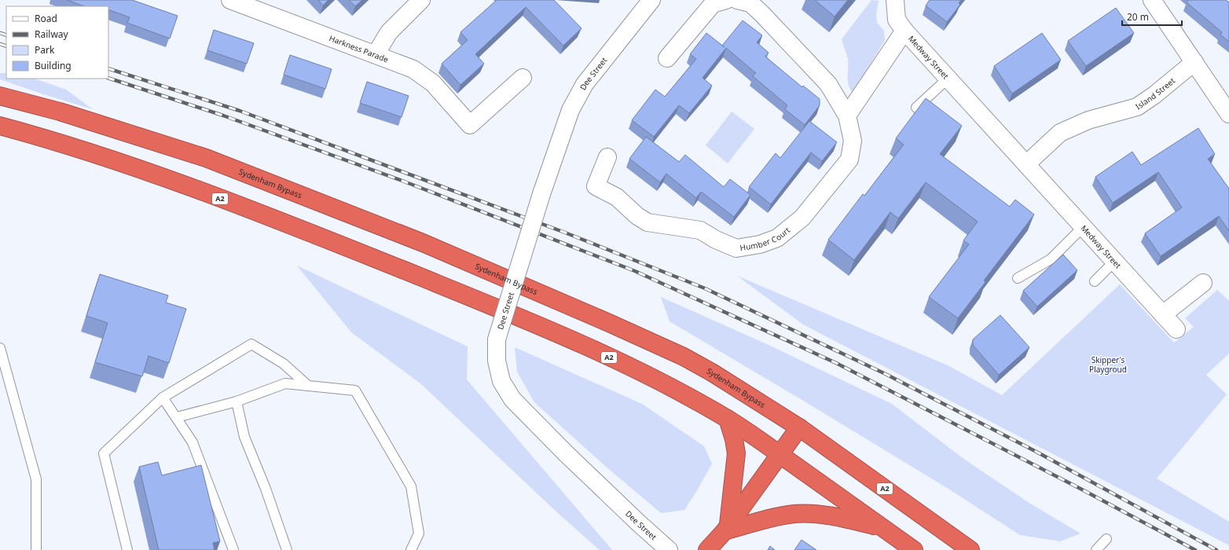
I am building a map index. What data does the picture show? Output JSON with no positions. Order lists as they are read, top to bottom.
{
  "streets": {
    "highway": ["Sydenham Bypass", "A2"],
    "street": [
      "Harkness Parade",
      "Medway Street",
      "Dee Street",
      "Island Street",
      "Humber Court"
    ]
  },
  "crossings": [
    ["Medway Street", "Island Street"]
  ],
  "parks": ["Skipper's Playgroud"],
  "legend": [
    "Road",
    "Railway",
    "Park",
    "Building"
  ],
  "scale_bar": "20 m"
}
